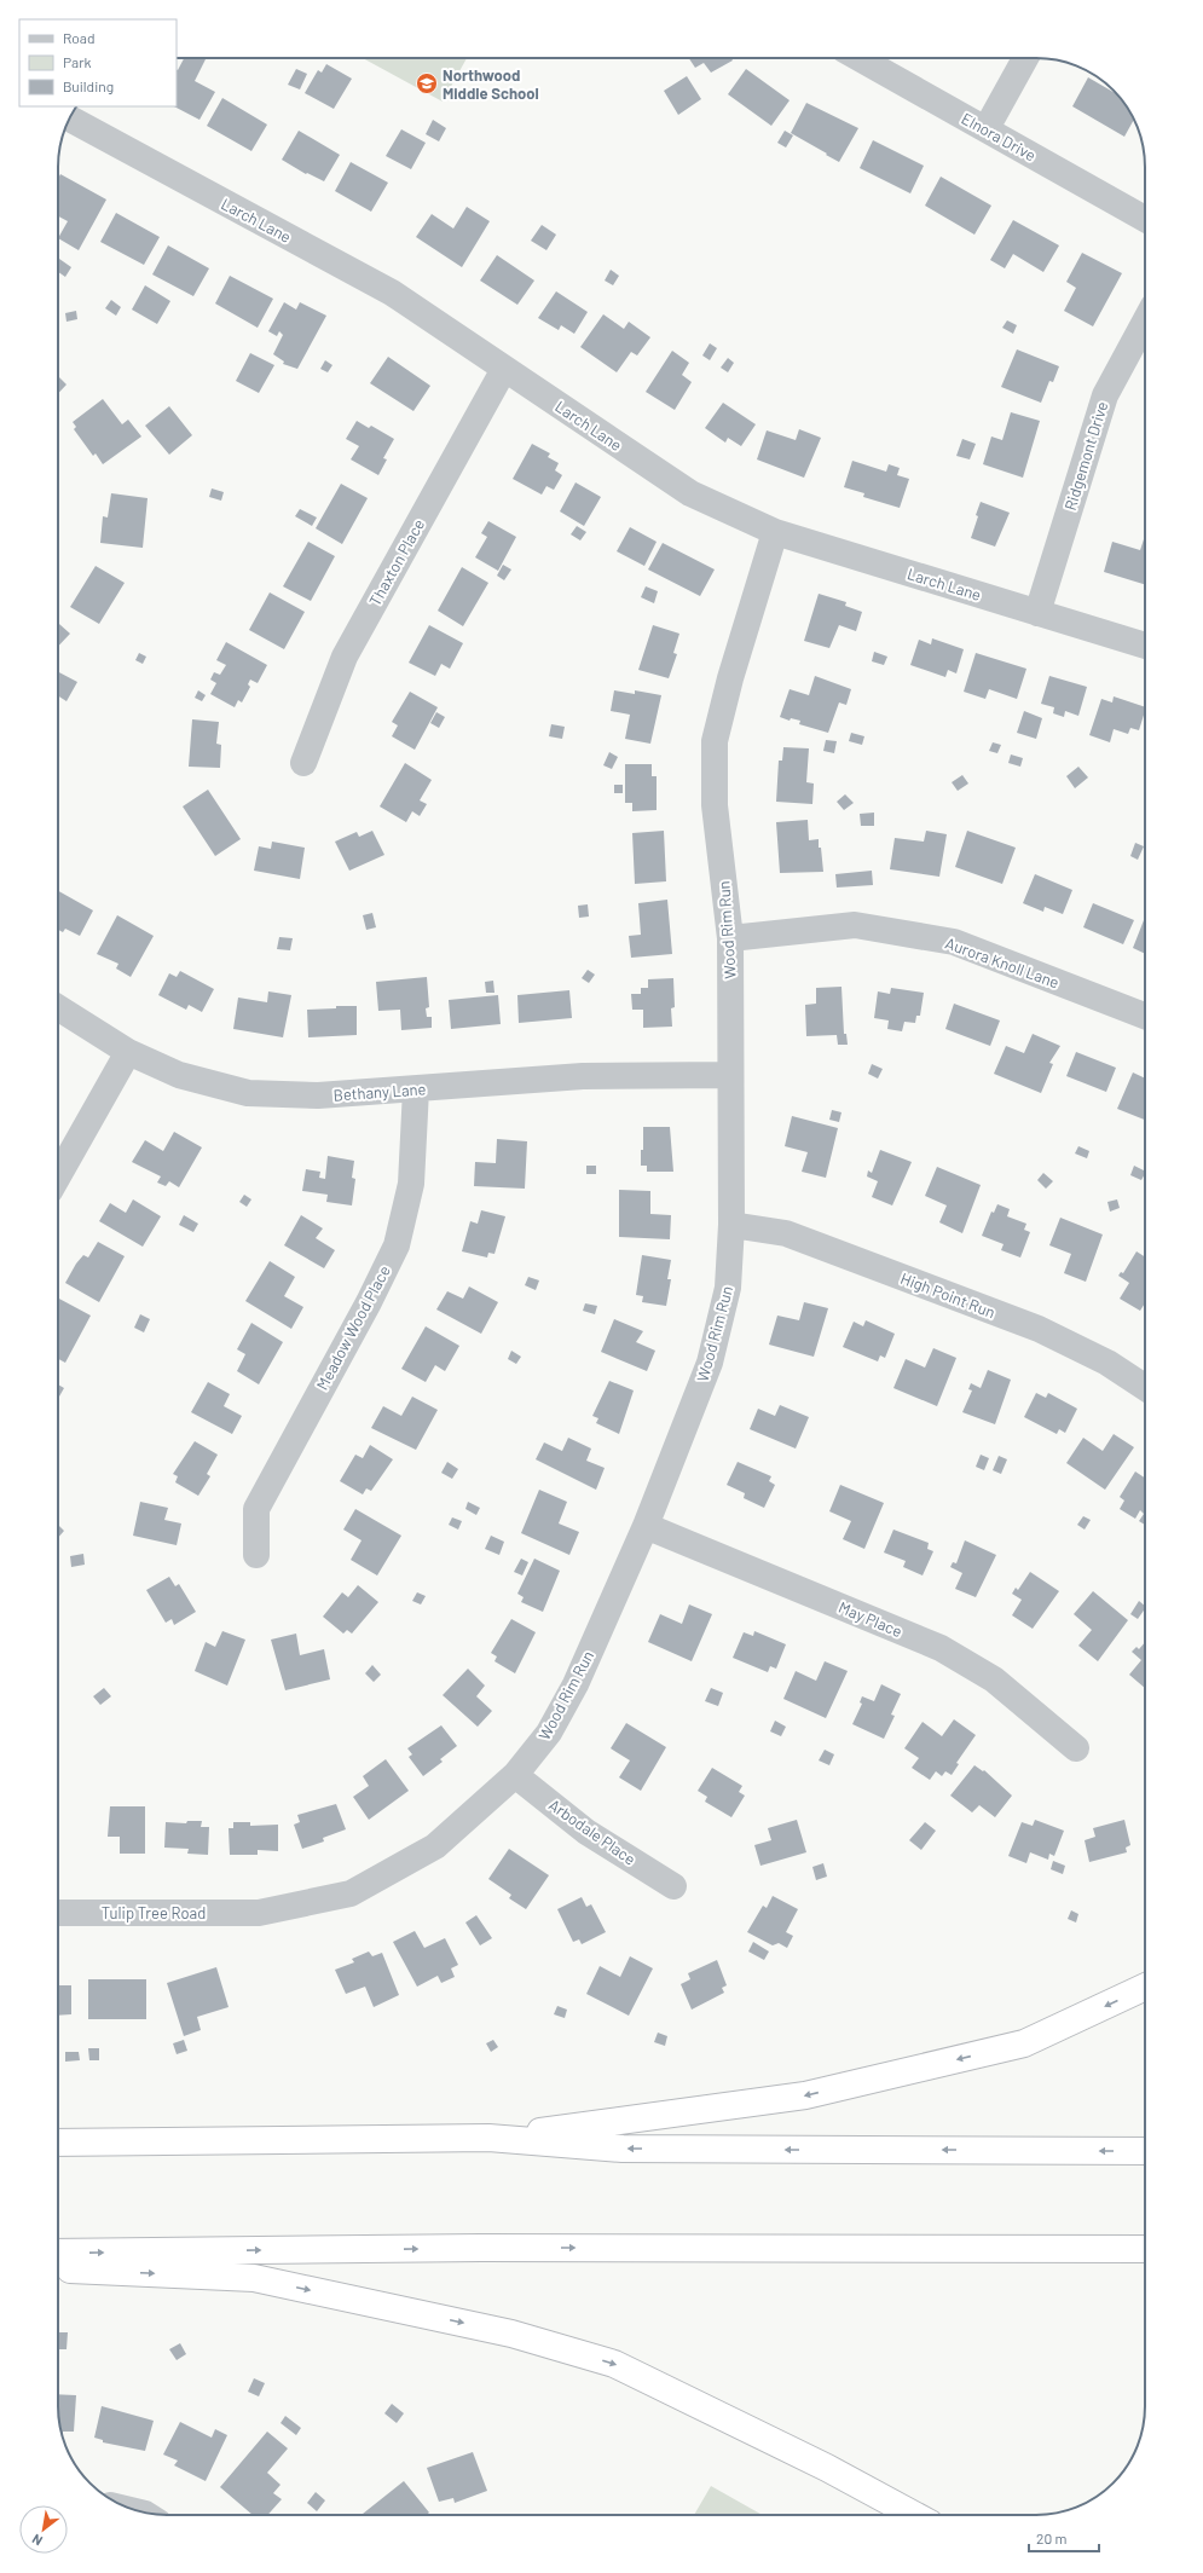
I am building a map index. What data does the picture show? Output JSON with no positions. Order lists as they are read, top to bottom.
{
  "streets": {
    "street": [
      "Elnora Drive",
      "Larch Lane",
      "Ridgemont Drive",
      "Thaxton Place",
      "Wood Rim Run",
      "Aurora Knoll Lane",
      "Bethany Lane",
      "High Point Run",
      "Meadow Wood Place",
      "May Place",
      "Arbodale Place",
      "Tulip Tree Road"
    ]
  },
  "crossings": [
    ["Larch Lane", "Ridgemont Drive"],
    ["Larch Lane", "Thaxton Place"],
    ["Larch Lane", "Wood Rim Run"],
    ["Wood Rim Run", "Aurora Knoll Lane"],
    ["Wood Rim Run", "Bethany Lane"],
    ["Wood Rim Run", "High Point Run"],
    ["Wood Rim Run", "May Place"],
    ["Wood Rim Run", "Arbodale Place"],
    ["Wood Rim Run", "Tulip Tree Road"],
    ["Bethany Lane", "Meadow Wood Place"]
  ],
  "places": {
    "school or university": ["Northwood Middle School"]
  },
  "legend": ["Road", "Park", "Building"],
  "scale_bar": "20 m",
  "north": "bottom left"
}
